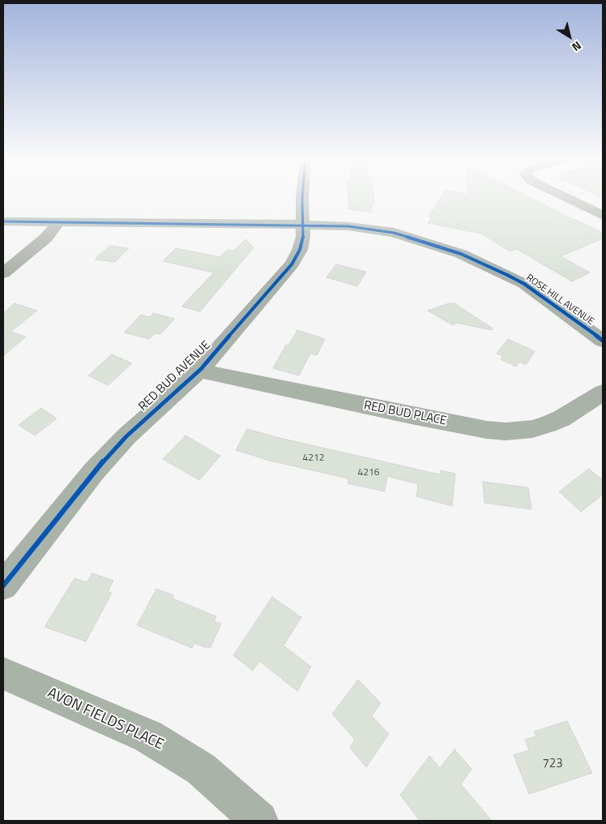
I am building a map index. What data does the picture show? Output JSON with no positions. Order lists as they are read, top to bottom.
{
  "streets": {
    "street": [
      "ROSE HILL AVENUE",
      "RED BUD AVENUE",
      "RED BUD PLACE",
      "AVON FIELDS PLACE"
    ]
  },
  "crossings": [
    ["ROSE HILL AVENUE", "RED BUD AVENUE"],
    ["RED BUD AVENUE", "RED BUD PLACE"]
  ],
  "house_numbers": ["4212", "4216", "723"],
  "north": "bottom right"
}
